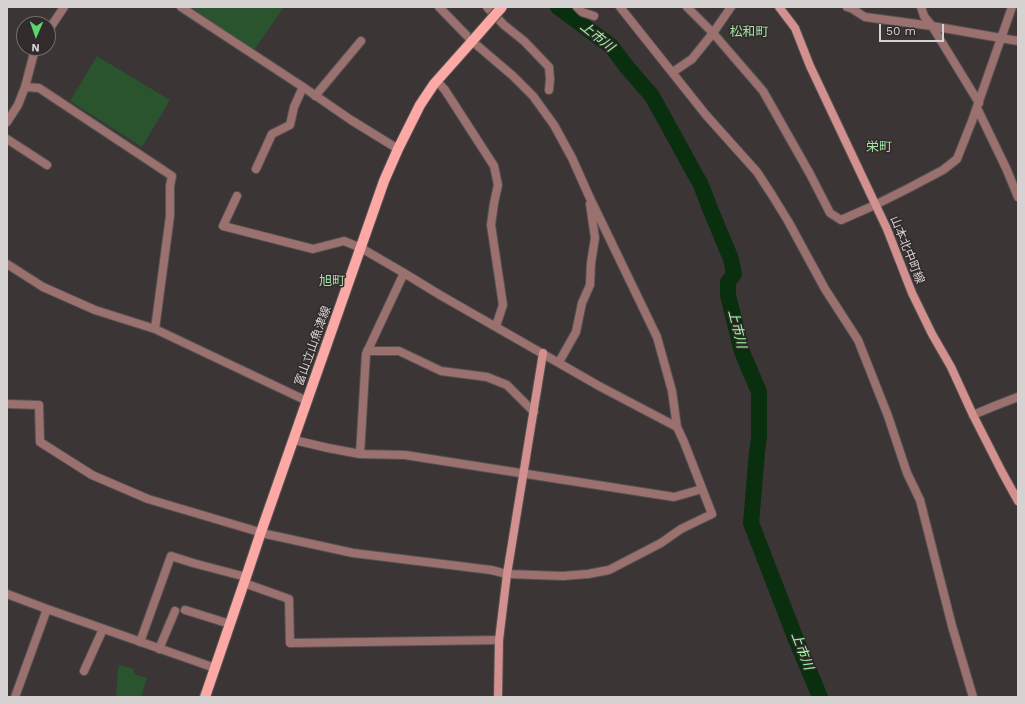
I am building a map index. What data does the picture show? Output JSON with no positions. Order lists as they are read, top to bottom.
{
  "streets": {
    "main road": ["山本北中町線", "富山立山魚津線"]
  },
  "districts": ["松和町", "栄町", "旭町"],
  "water": ["上市川"],
  "scale_bar": "50 m",
  "north": "bottom"
}
